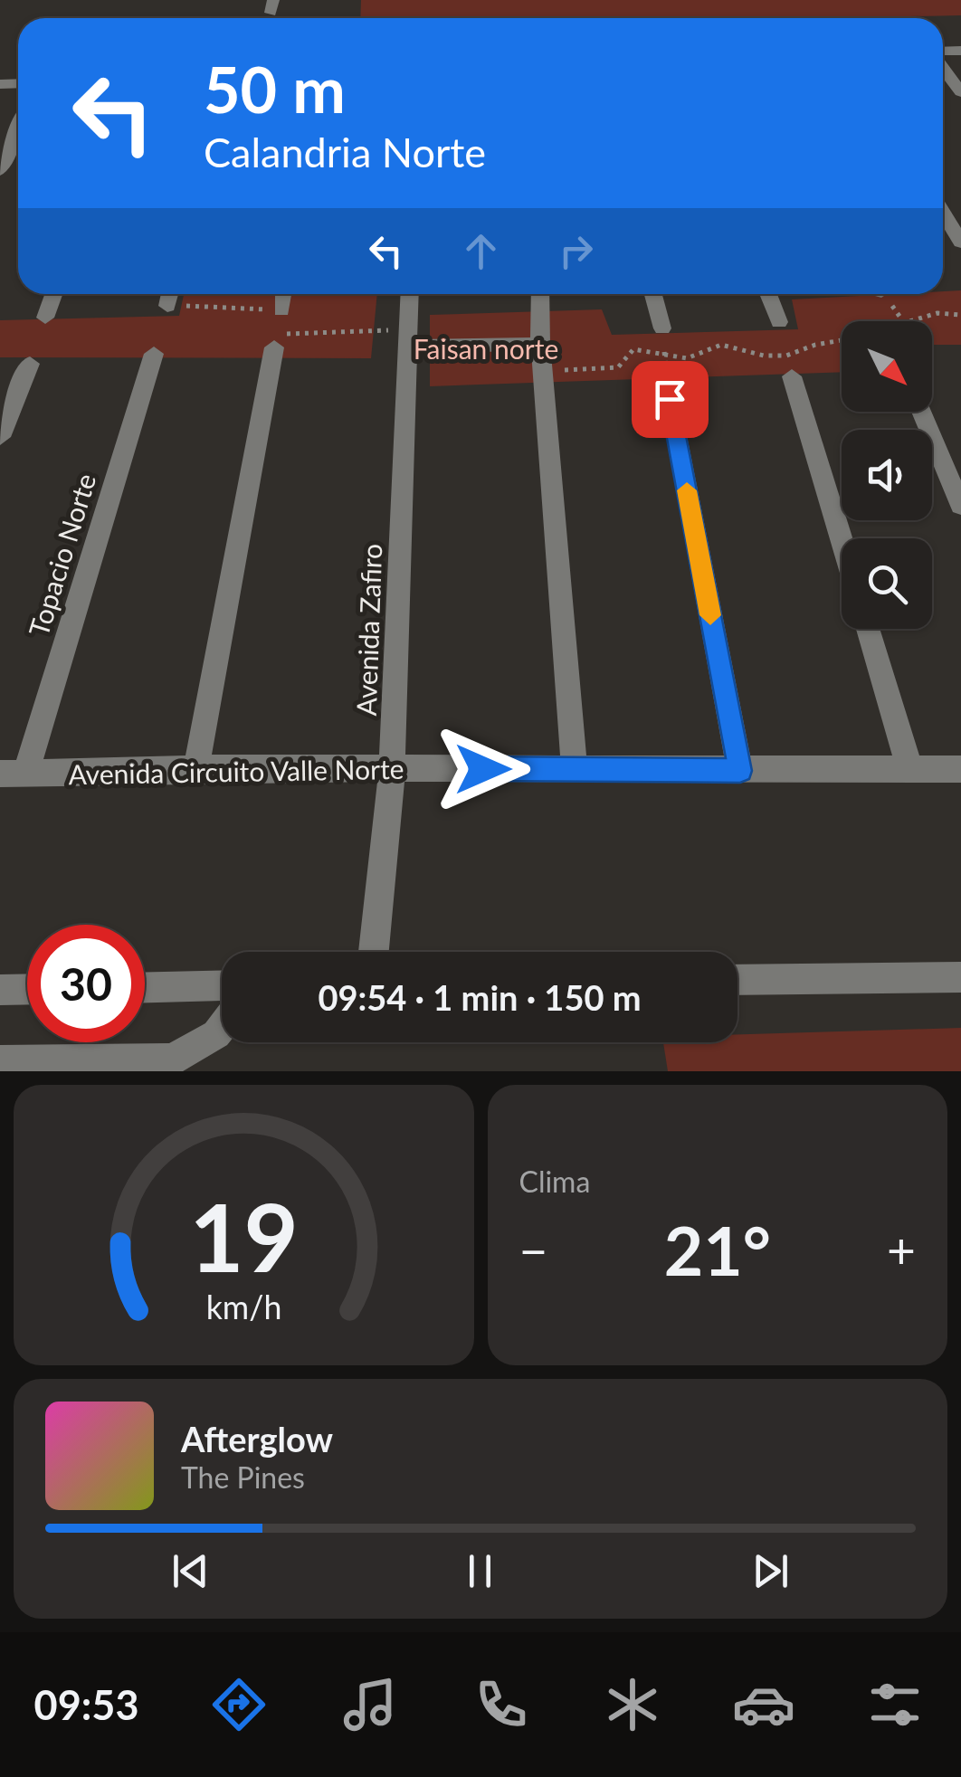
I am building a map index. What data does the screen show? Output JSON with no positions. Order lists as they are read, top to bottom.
{
  "streets": {
    "street": ["Topacio Norte", "Avenida Zafiro", "Avenida Circuito Valle Norte"]
  },
  "crossings": [
    ["Topacio Norte", "Avenida Circuito Valle Norte"],
    ["Avenida Zafiro", "Avenida Circuito Valle Norte"]
  ],
  "parks": ["Faisan norte"],
  "north": "bottom right",
  "page": {
    "turn": ["50 m", "Calandria Norte"],
    "limit": "30",
    "trip": "09:54 · 1 min · 150 m",
    "tile": "Clima",
    "heat": ["−", "21°", "+"],
    "song": ["Afterglow", "The Pines"],
    "tabs": "09:53",
    "gauge": ["19", "km/h"]
  }
}
